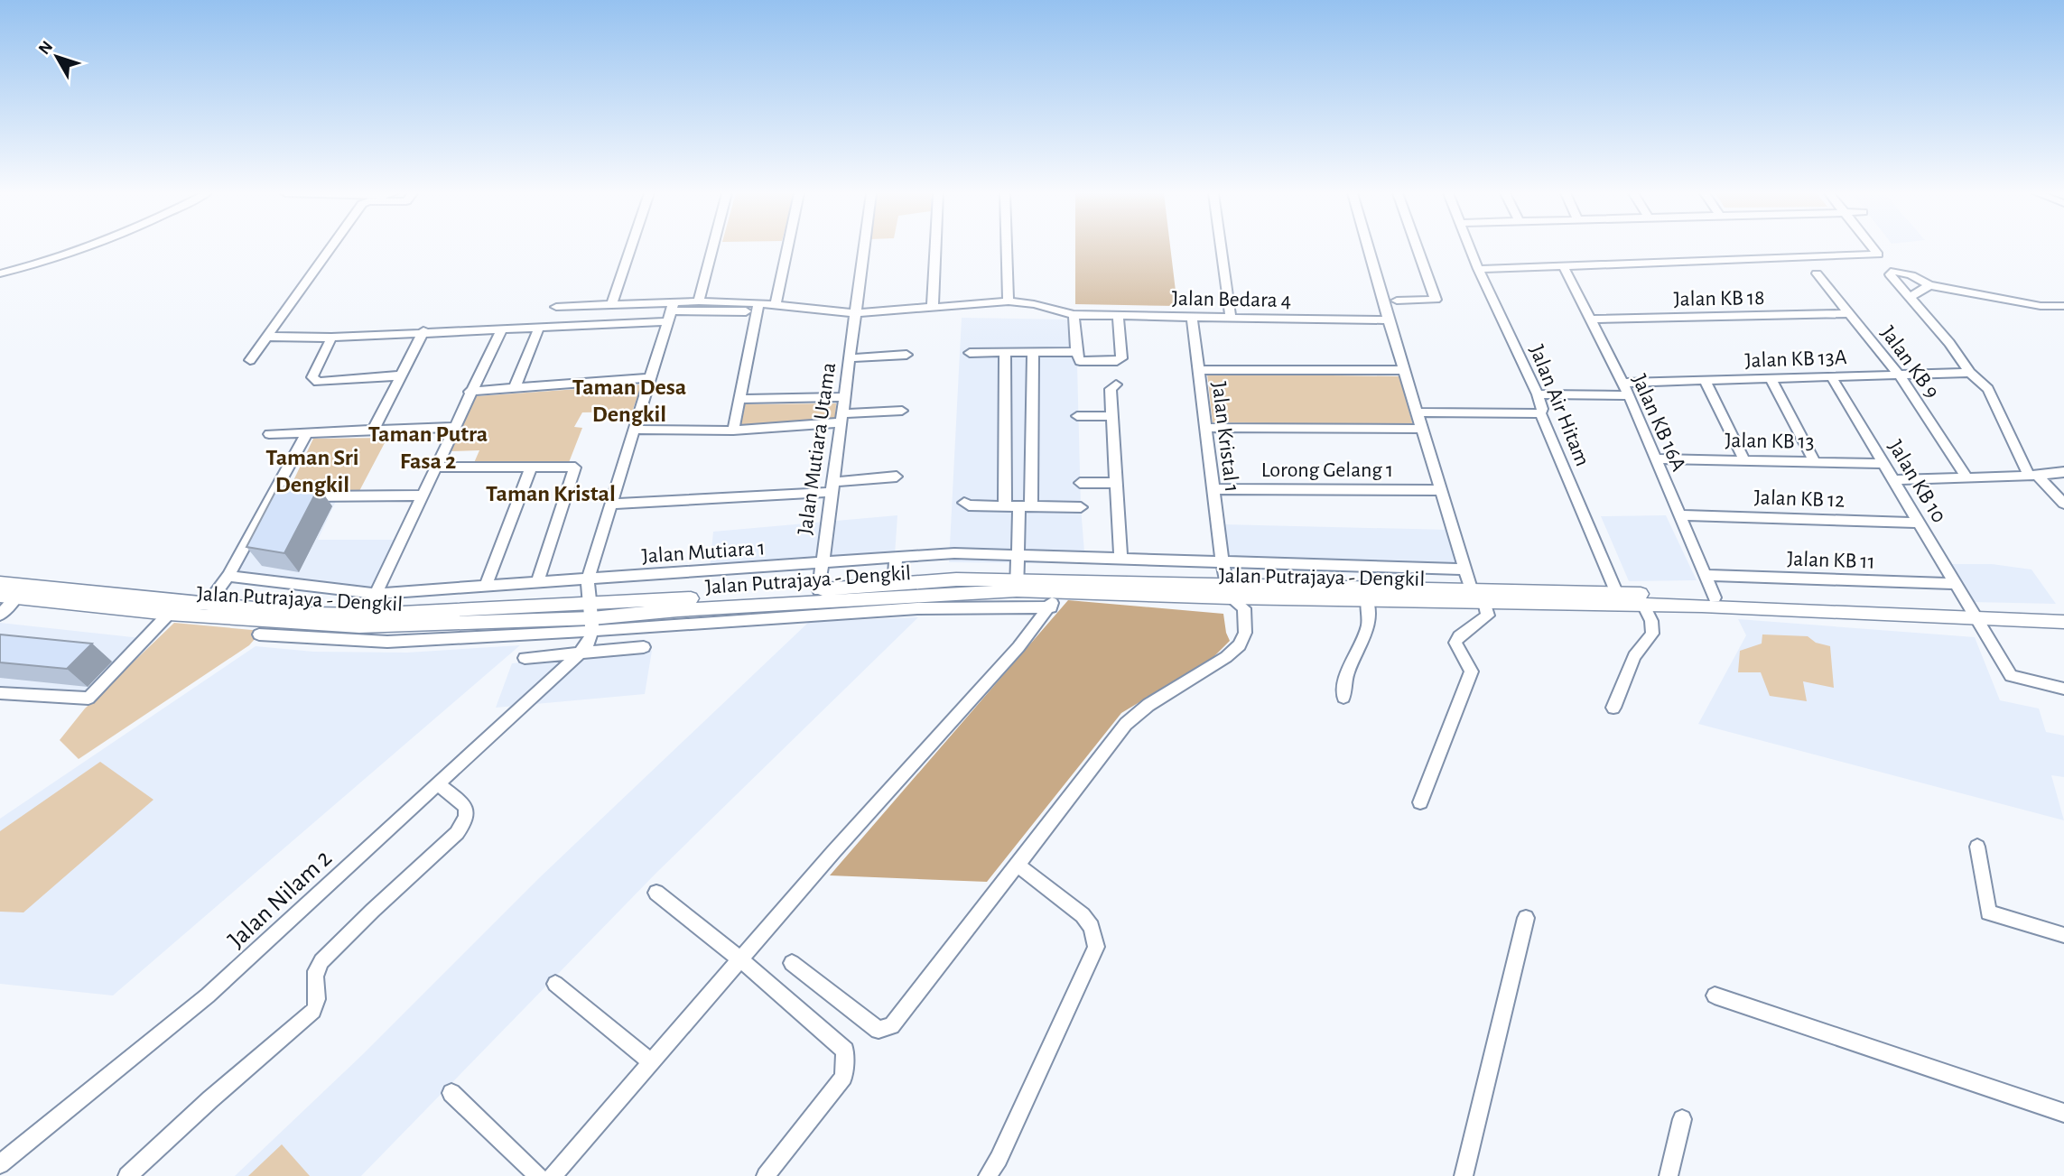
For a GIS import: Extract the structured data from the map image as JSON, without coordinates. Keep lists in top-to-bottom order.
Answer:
{
  "streets": {
    "main road": ["Jalan Putrajaya - Dengkil"],
    "street": [
      "Jalan KB 18",
      "Jalan Bedara 4",
      "Jalan KB 13A",
      "Jalan KB 9",
      "Jalan Air Hitam",
      "Jalan KB 16A",
      "Jalan Kristal 1",
      "Jalan KB 13",
      "Jalan Mutiara Utama",
      "Lorong Gelang 1",
      "Jalan KB 10",
      "Jalan KB 12",
      "Jalan Mutiara 1",
      "Jalan KB 11",
      "Jalan Nilam 2"
    ]
  },
  "crossings": [
    ["Jalan KB 18", "Jalan KB 9"],
    ["Jalan KB 18", "Jalan KB 16A"],
    ["Jalan Bedara 4", "Jalan Kristal 1"],
    ["Jalan Bedara 4", "Jalan Mutiara Utama"],
    ["Jalan KB 13A", "Jalan KB 9"],
    ["Jalan KB 13A", "Jalan KB 16A"],
    ["Jalan KB 13A", "Jalan KB 10"],
    ["Jalan Air Hitam", "Jalan Putrajaya - Dengkil"],
    ["Jalan KB 16A", "Jalan KB 13"],
    ["Jalan KB 16A", "Jalan KB 12"],
    ["Jalan KB 16A", "Jalan KB 11"],
    ["Jalan Kristal 1", "Lorong Gelang 1"],
    ["Jalan Kristal 1", "Jalan Mutiara 1"],
    ["Jalan Kristal 1", "Jalan Putrajaya - Dengkil"],
    ["Jalan KB 13", "Jalan KB 10"],
    ["Jalan Mutiara Utama", "Jalan Mutiara 1"],
    ["Jalan Mutiara Utama", "Jalan Putrajaya - Dengkil"],
    ["Jalan KB 10", "Jalan KB 12"],
    ["Jalan KB 10", "Jalan KB 11"],
    ["Jalan Putrajaya - Dengkil", "Jalan Nilam 2"]
  ],
  "districts": [
    "Taman Desa Dengkil",
    "Taman Putra Fasa 2",
    "Taman Sri Dengkil",
    "Taman Kristal"
  ],
  "north": "top left"
}
